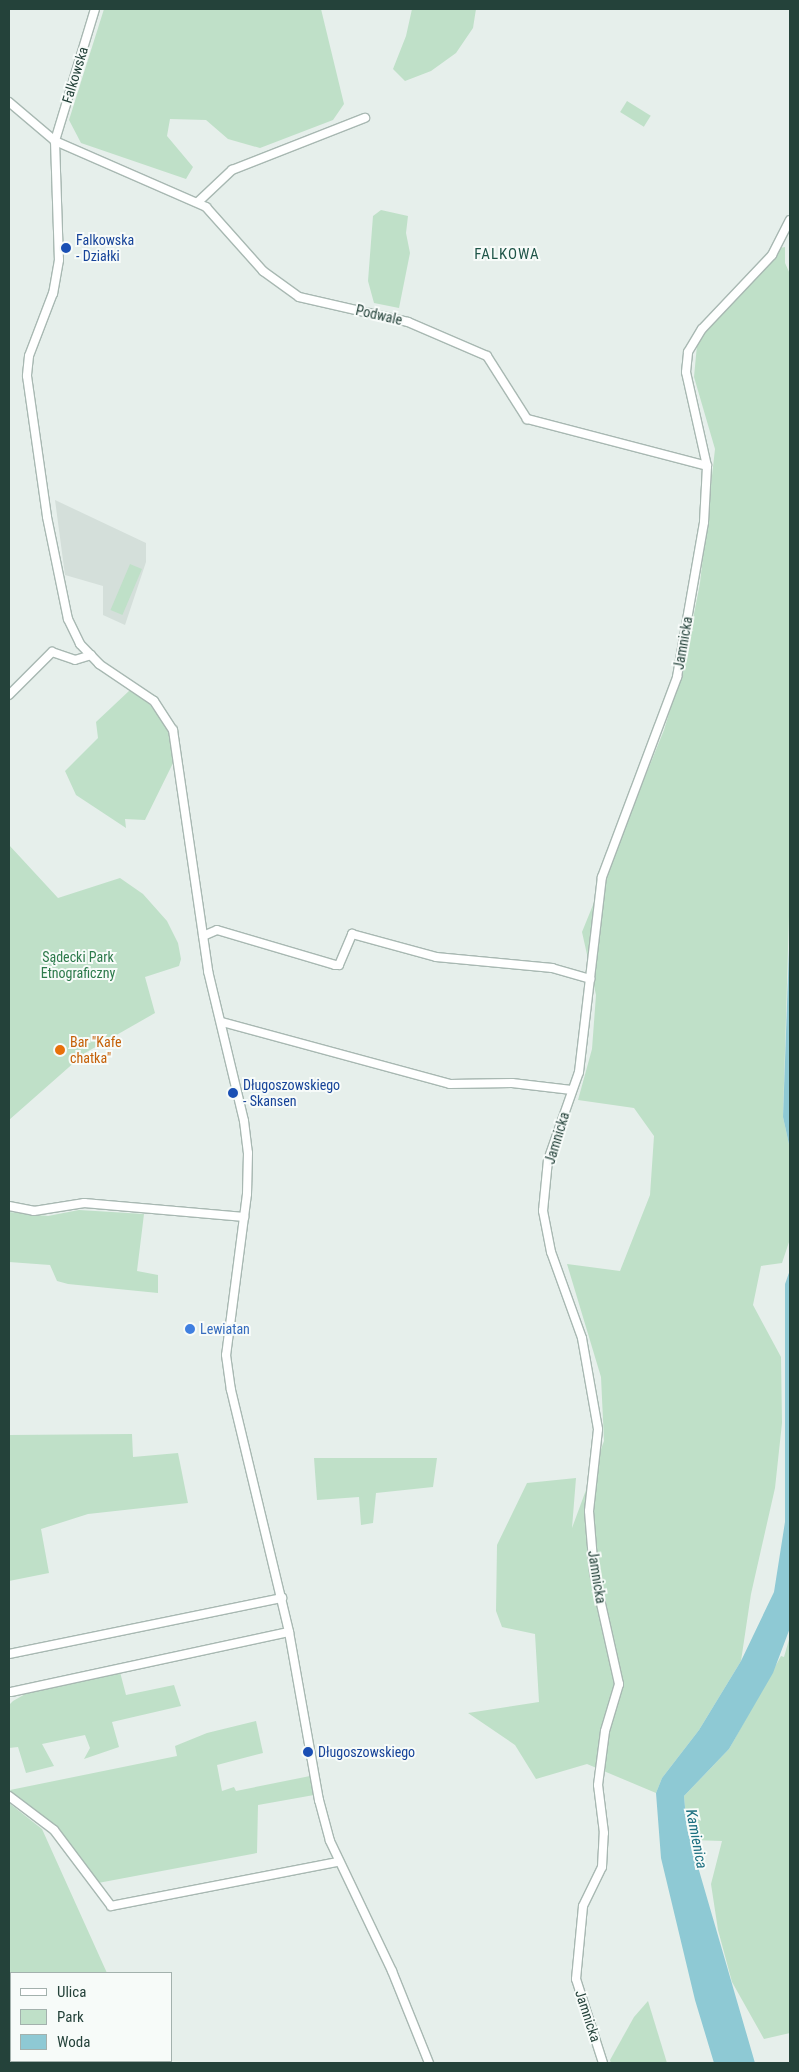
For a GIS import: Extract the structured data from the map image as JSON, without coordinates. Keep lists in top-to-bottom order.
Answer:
{
  "streets": {
    "street": ["Falkowska", "Podwale", "Jamnicka"]
  },
  "crossings": [
    ["Falkowska", "Podwale"],
    ["Podwale", "Jamnicka"]
  ],
  "districts": ["FALKOWA"],
  "water": ["Kamienica"],
  "parks": ["Sądecki Park Etnograficzny"],
  "places": [
    "Falkowska - Działki",
    "Bar \"Kafe chatka\"",
    "Długoszowskiego - Skansen",
    "Lewiatan",
    "Długoszowskiego"
  ],
  "legend": ["Ulica", "Park", "Woda"]
}
